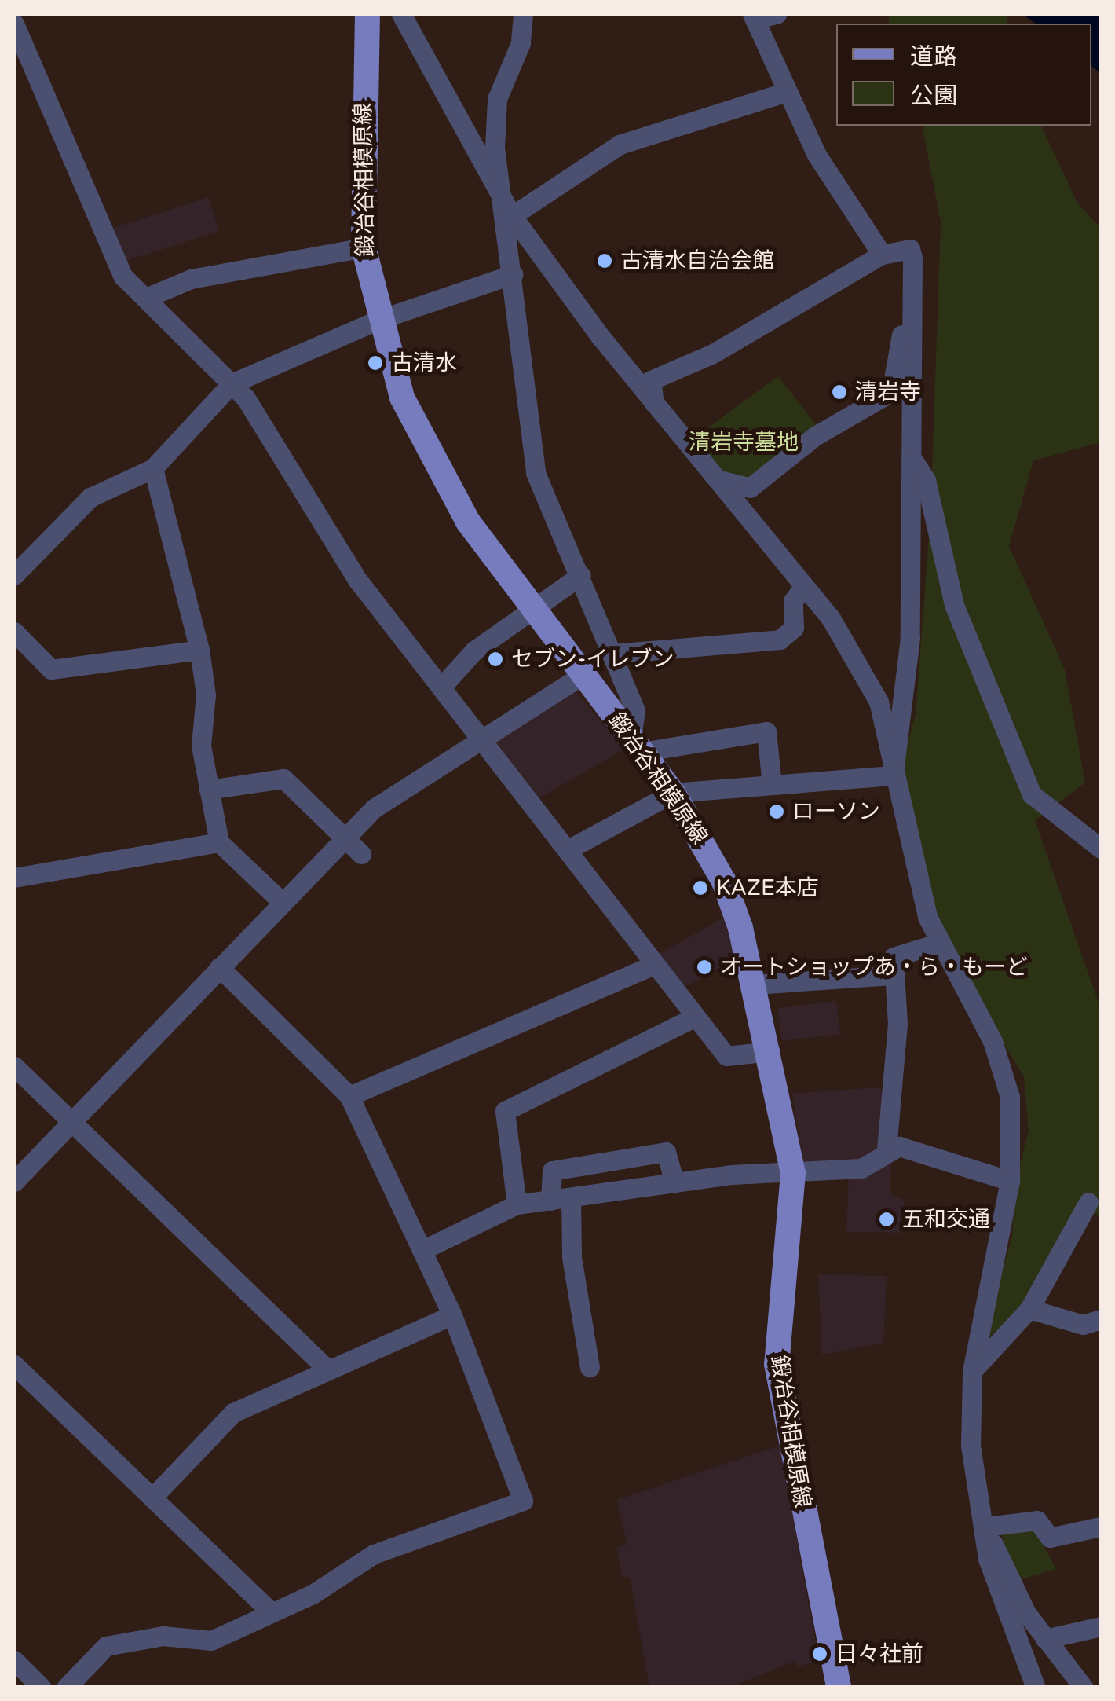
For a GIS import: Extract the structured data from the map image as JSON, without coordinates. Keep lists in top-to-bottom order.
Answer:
{
  "streets": {
    "main road": ["鍛冶谷相模原線"]
  },
  "parks": ["清岩寺墓地"],
  "places": [
    "古清水自治会館",
    "古清水",
    "清岩寺",
    "セブン-イレブン",
    "ローソン",
    "KAZE本店",
    "オートショップあ・ら・もーど",
    "五和交通",
    "日々社前"
  ],
  "legend": ["道路", "公園"]
}
